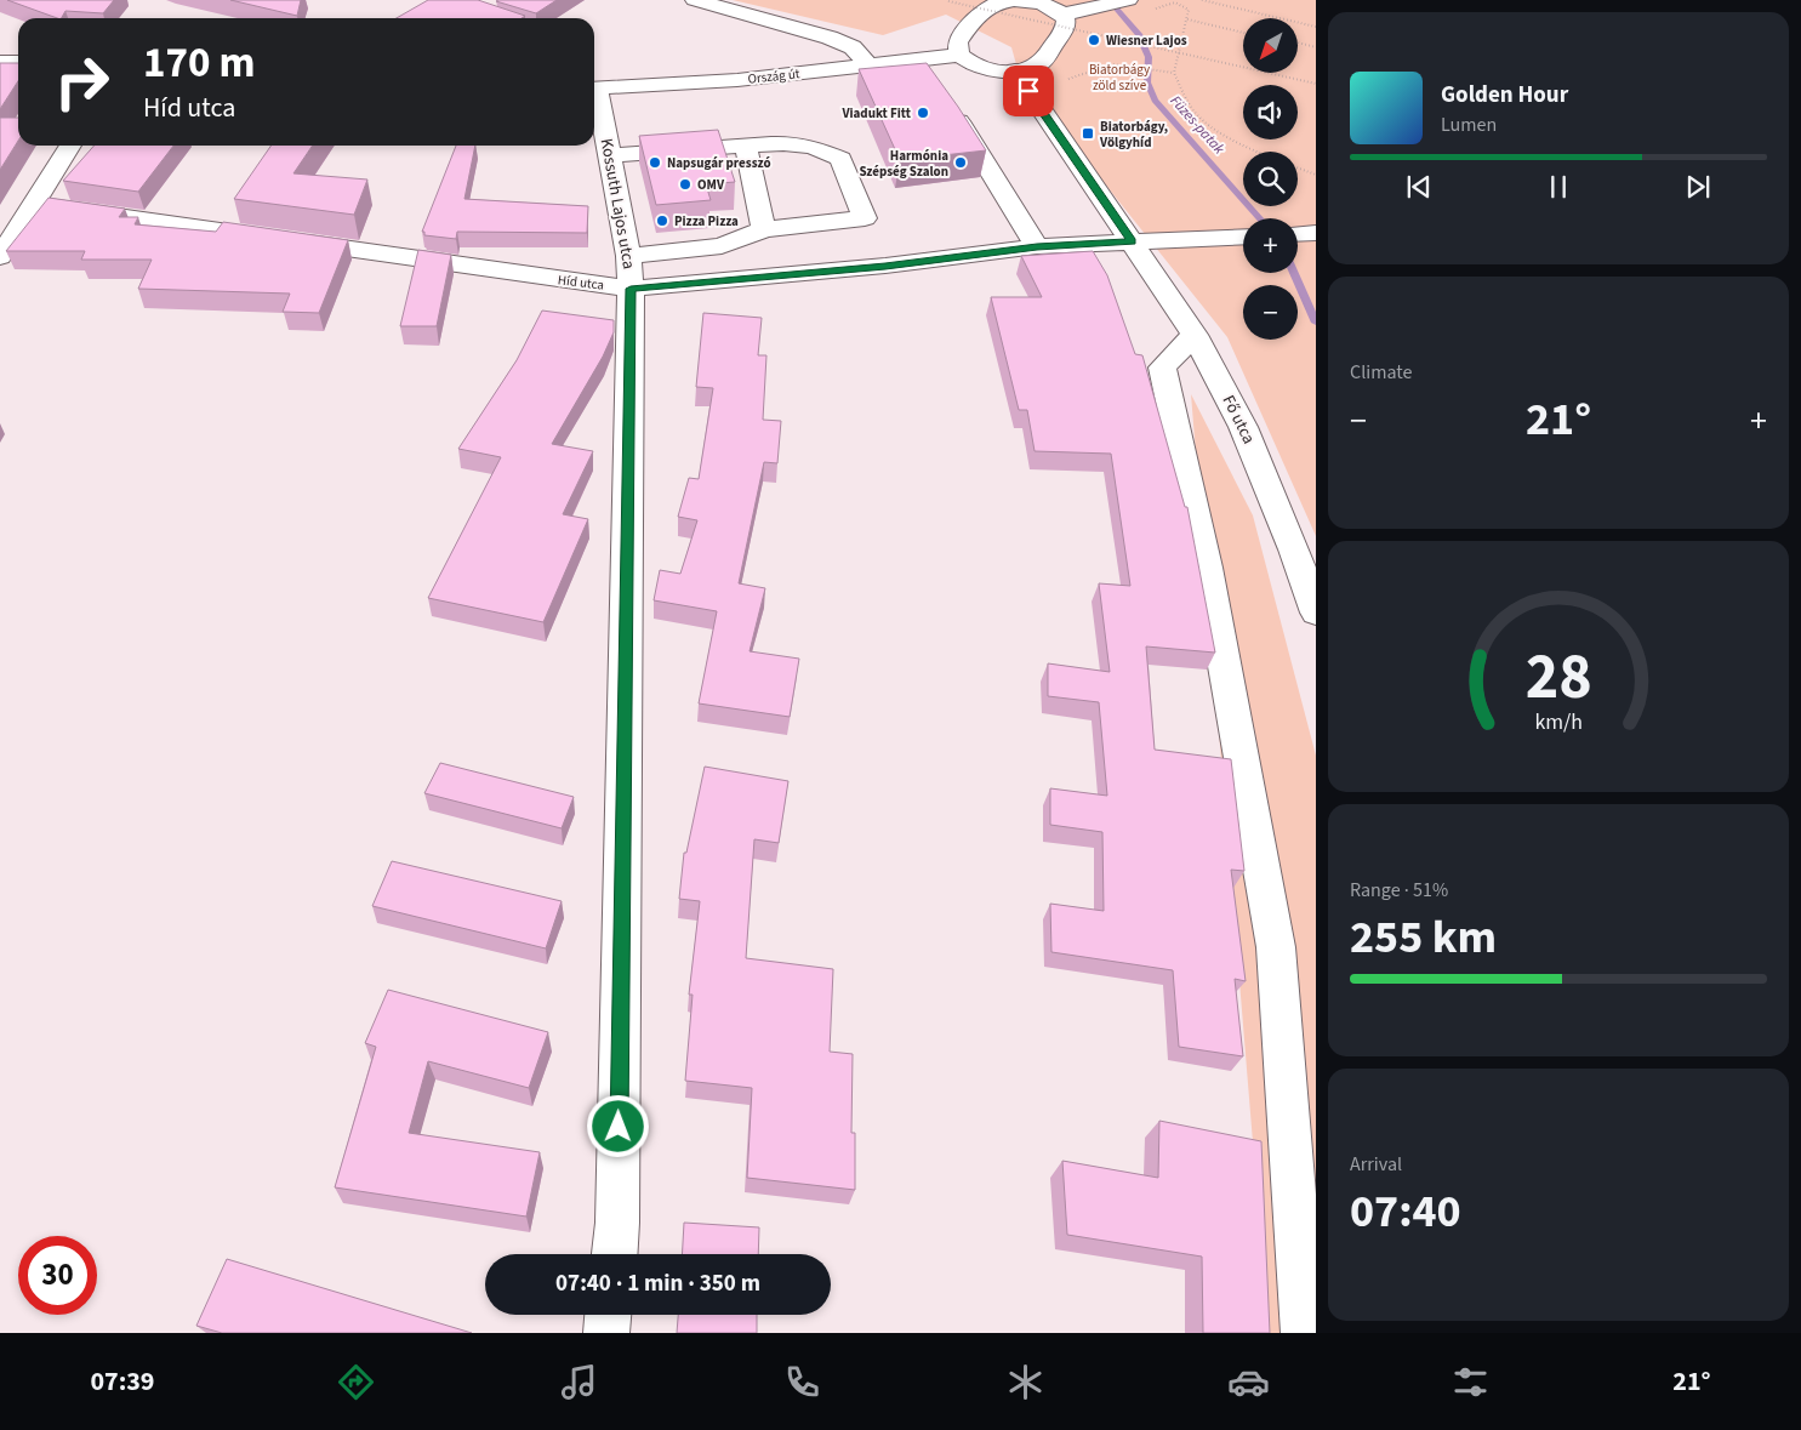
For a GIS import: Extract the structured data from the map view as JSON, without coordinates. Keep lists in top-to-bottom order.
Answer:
{
  "streets": {
    "street": [
      "Ország út",
      "Kossuth Lajos utca",
      "Híd utca",
      "Fő utca"
    ]
  },
  "crossings": [
    ["Ország út", "Fő utca"],
    ["Kossuth Lajos utca", "Híd utca"],
    ["Híd utca", "Fő utca"]
  ],
  "water": ["Füzes-patak"],
  "parks": ["Biatorbágy zöld szíve"],
  "places": {
    "other": [
      "Wiesner Lajos",
      "Viadukt Fitt",
      "Napsugár presszó",
      "Harmónia Szépség Szalon",
      "OMV",
      "Pizza Pizza"
    ],
    "transit": ["Biatorbágy, Völgyhíd"]
  },
  "north": "bottom left",
  "page": {
    "map_buttons": ["+", "−"],
    "turn": ["170 m", "Híd utca"],
    "song": ["Golden Hour", "Lumen"],
    "tile": [
      "Climate",
      ["Range · 51%", "255 km"],
      ["Arrival", "07:40"]
    ],
    "heat": ["−", "21°", "+"],
    "limit": "30",
    "trip": "07:40 · 1 min · 350 m",
    "tabs": ["07:39", "21°"],
    "gauge": ["28", "km/h"]
  }
}
